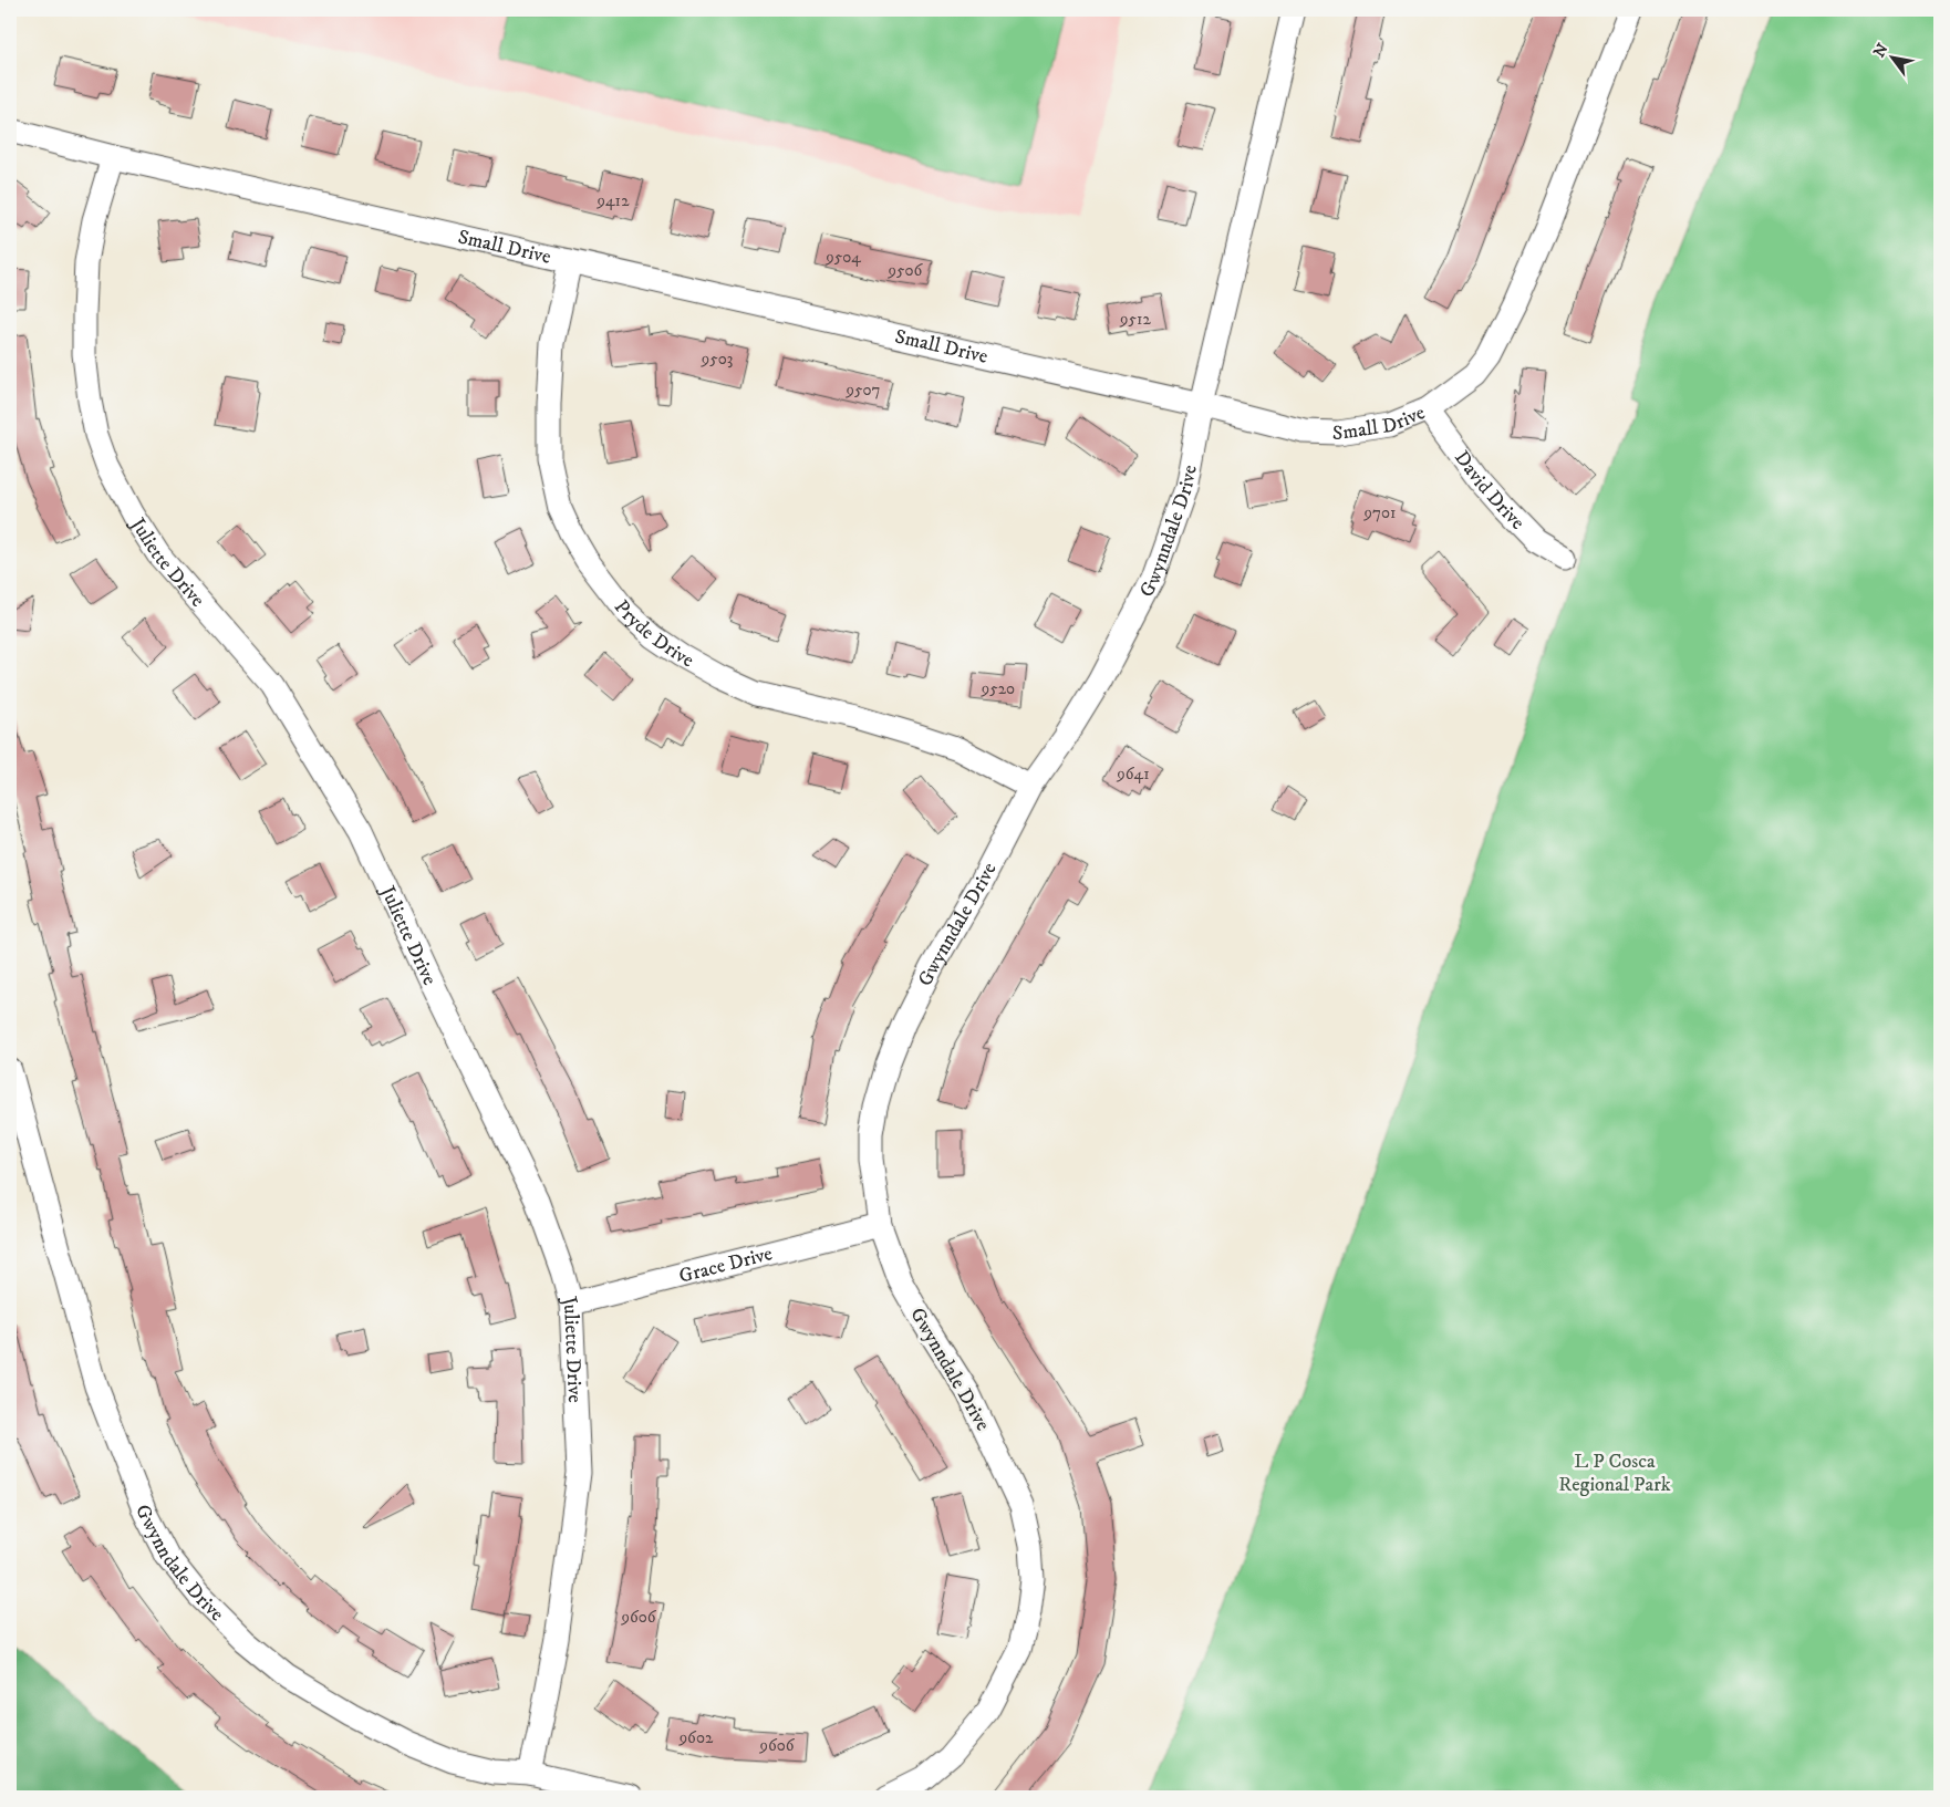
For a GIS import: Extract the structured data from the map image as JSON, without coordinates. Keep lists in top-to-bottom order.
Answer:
{
  "streets": {
    "street": [
      "Small Drive",
      "David Drive",
      "Gwynndale Drive",
      "Juliette Drive",
      "Pryde Drive",
      "Grace Drive"
    ]
  },
  "crossings": [
    ["Small Drive", "David Drive"],
    ["Small Drive", "Gwynndale Drive"],
    ["Small Drive", "Juliette Drive"],
    ["Small Drive", "Pryde Drive"],
    ["Gwynndale Drive", "Juliette Drive"],
    ["Gwynndale Drive", "Pryde Drive"],
    ["Gwynndale Drive", "Grace Drive"],
    ["Juliette Drive", "Grace Drive"]
  ],
  "parks": ["L P Cosca Regional Park"],
  "house_numbers": [
    "9412",
    "9504",
    "9506",
    "9512",
    "9503",
    "9507",
    "9701",
    "9520",
    "9641",
    "9606",
    "9602",
    "9606"
  ],
  "north": "top left"
}
